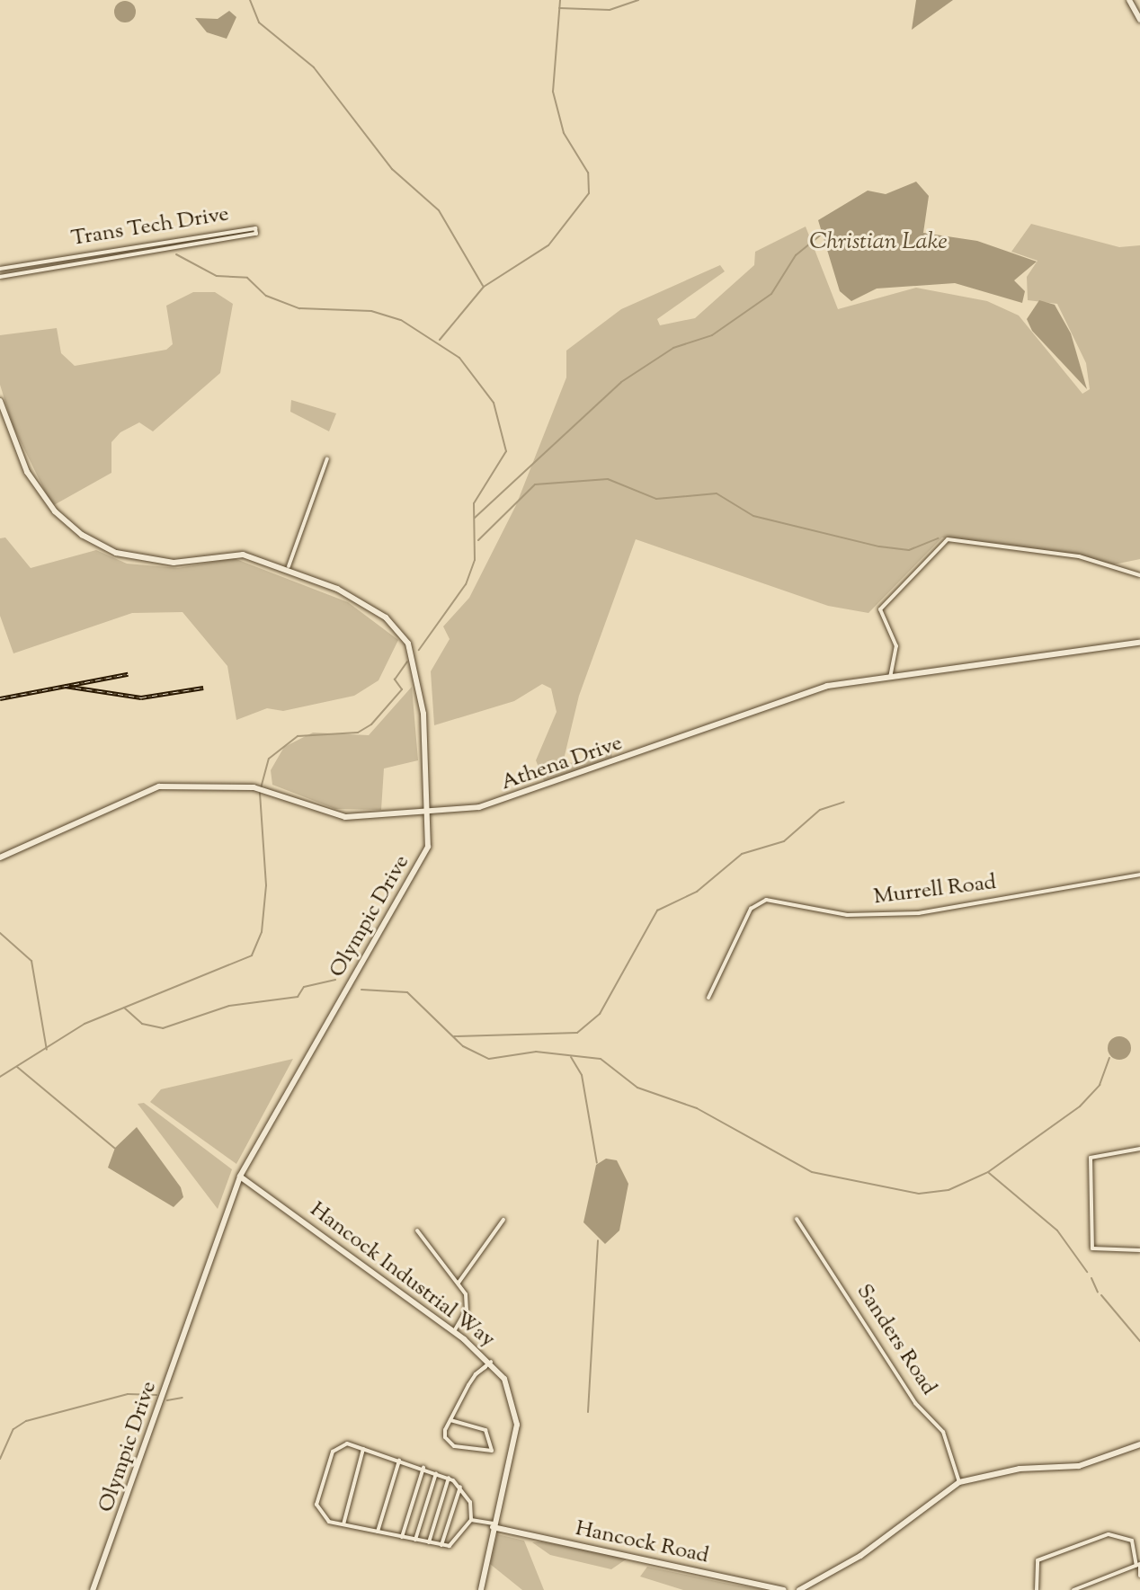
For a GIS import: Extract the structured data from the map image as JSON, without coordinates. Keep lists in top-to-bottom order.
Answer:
{
  "streets": {
    "street": [
      "Trans Tech Drive",
      "Athena Drive",
      "Murrell Road",
      "Olympic Drive",
      "Hancock Industrial Way",
      "Sanders Road",
      "Hancock Road"
    ]
  },
  "crossings": [
    ["Athena Drive", "Olympic Drive"],
    ["Olympic Drive", "Hancock Industrial Way"],
    ["Hancock Industrial Way", "Hancock Road"]
  ],
  "water": ["Christian Lake"]
}
